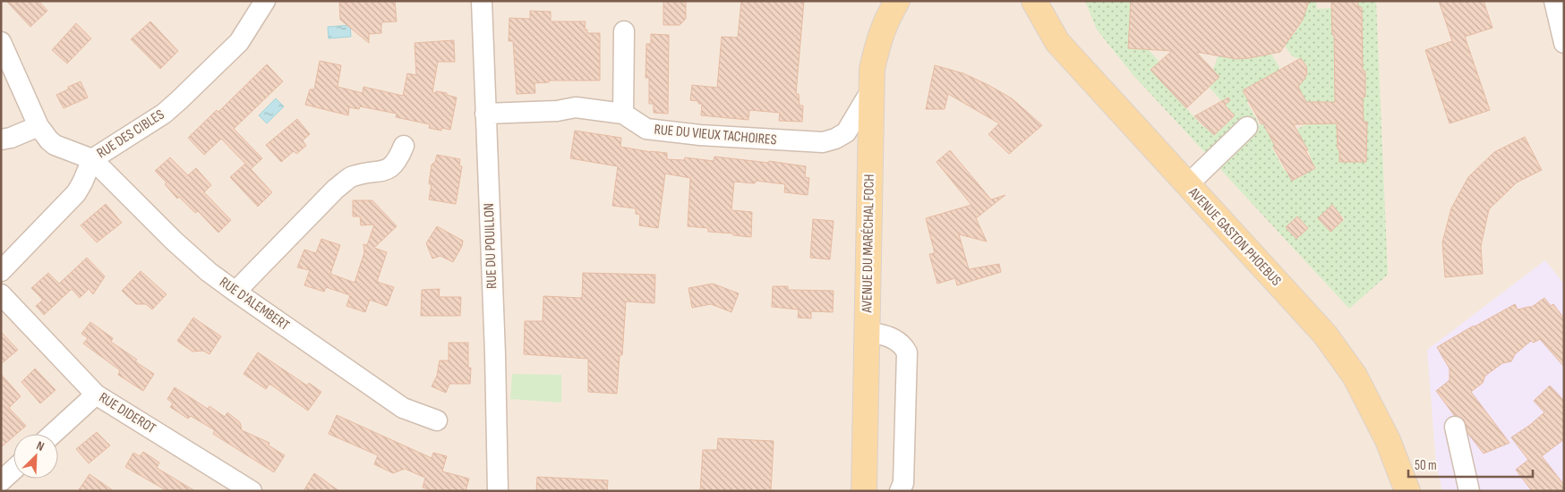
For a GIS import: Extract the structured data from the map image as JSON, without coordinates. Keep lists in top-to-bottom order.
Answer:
{
  "streets": {
    "main road": ["AVENUE GASTON PHOEBUS", "AVENUE DU MARÉCHAL FOCH"],
    "street": [
      "RUE DES CIBLES",
      "RUE DU VIEUX TACHOIRES",
      "RUE DU POUILLON",
      "RUE D'ALEMBERT",
      "RUE DIDEROT"
    ]
  },
  "crossings": [
    ["RUE DES CIBLES", "RUE D'ALEMBERT"],
    ["RUE DU VIEUX TACHOIRES", "AVENUE DU MARÉCHAL FOCH"],
    ["RUE DU VIEUX TACHOIRES", "RUE DU POUILLON"]
  ],
  "scale_bar": "50 m",
  "north": "top right"
}
